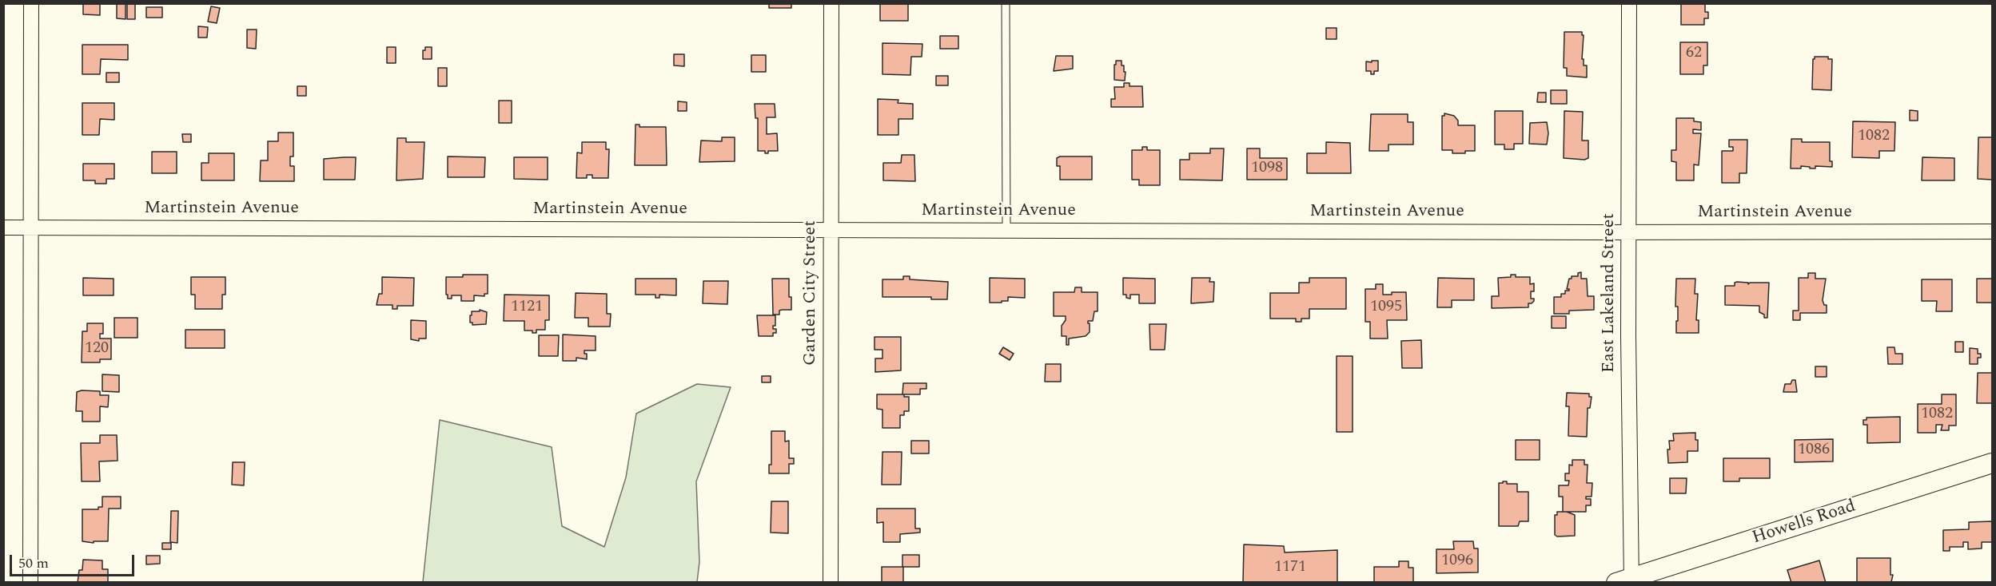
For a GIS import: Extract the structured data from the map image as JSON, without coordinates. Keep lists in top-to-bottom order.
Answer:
{
  "streets": {
    "street": [
      "Martinstein Avenue",
      "Garden City Street",
      "East Lakeland Street",
      "Howells Road"
    ]
  },
  "crossings": [
    ["Martinstein Avenue", "Garden City Street"],
    ["Martinstein Avenue", "East Lakeland Street"],
    ["East Lakeland Street", "Howells Road"]
  ],
  "house_numbers": [
    "62",
    "1082",
    "1098",
    "1121",
    "1095",
    "120",
    "1082",
    "1086",
    "1096",
    "1171"
  ],
  "scale_bar": "50 m"
}
